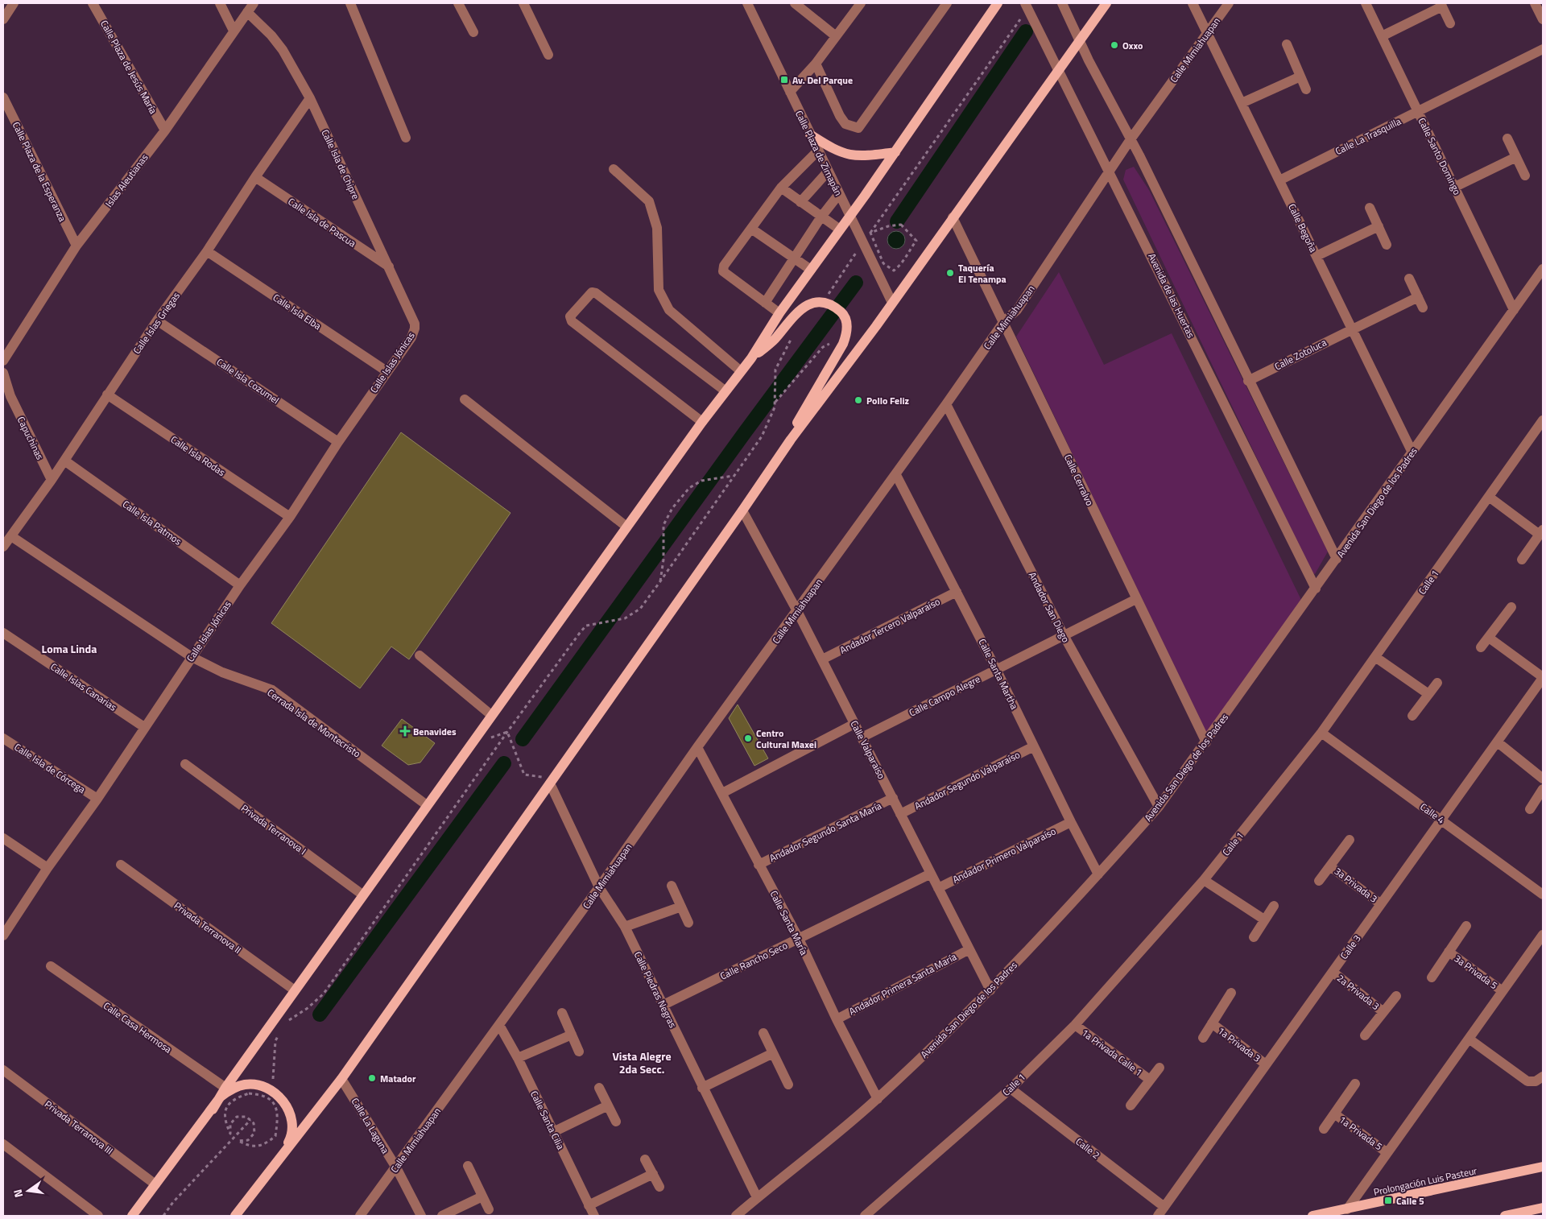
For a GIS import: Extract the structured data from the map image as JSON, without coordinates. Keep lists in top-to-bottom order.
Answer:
{
  "streets": {
    "main road": ["Prolongación Luis Pasteur"],
    "street": [
      "Calle Mimiahuapan",
      "Calle Plaza de Jesús María",
      "Calle La Trasquilla",
      "Calle Plaza de Zimapán",
      "Calle Santo Domingo",
      "Calle Isla de Chipre",
      "Calle Plaza de la Esperanza",
      "Islas Aleutianas",
      "Calle Isla de Pascua",
      "Calle Begoña",
      "Avenida de las Huertas",
      "Calle Isla Elba",
      "Calle Islas Griegas",
      "Calle Zotoluca",
      "Calle Islas Jónicas",
      "Calle Isla Cozumel",
      "Capuchinas",
      "Calle Isla Rodas",
      "Calle Cerralvo",
      "Avenida San Diego de los Padres",
      "Calle Isla Patmos",
      "Calle 1",
      "Andador San Diego",
      "Andador Tercero Valparaíso",
      "Calle Santa Martha",
      "Calle Islas Canarias",
      "Calle Campo Alegre",
      "Cerrada Isla de Montecristo",
      "Calle Valparaíso",
      "Calle Isla de Córcega",
      "Andador Segundo Valparaíso",
      "Calle 4",
      "Privada Terranova I",
      "Andador Segundo Santa María",
      "Andador Primero Valparaíso",
      "3a Privada 3",
      "Calle Santa María",
      "Privada Terranova II",
      "Calle 3",
      "Calle Rancho Seco",
      "3a Privada 5",
      "Andador Primera Santa María",
      "Calle Piedras Negras",
      "2a Privada 3",
      "Calle Casa Hermosa",
      "1a Privada 3",
      "1a Privada Calle 1",
      "Calle Santa Cilia",
      "Calle La Laguna",
      "Privada Terranova III",
      "1a Privada 5",
      "Calle 2"
    ]
  },
  "crossings": [
    ["Calle Mimiahuapan", "Calle Begoña"],
    ["Calle Mimiahuapan", "Avenida de las Huertas"],
    ["Calle Mimiahuapan", "Calle Cerralvo"],
    ["Calle Mimiahuapan", "Andador San Diego"],
    ["Calle Mimiahuapan", "Calle Santa Martha"],
    ["Calle Mimiahuapan", "Calle Valparaíso"],
    ["Calle Mimiahuapan", "Calle Santa María"],
    ["Calle Mimiahuapan", "Calle Piedras Negras"],
    ["Calle Mimiahuapan", "Calle Santa Cilia"],
    ["Calle Mimiahuapan", "Calle La Laguna"],
    ["Calle Plaza de Jesús María", "Islas Aleutianas"],
    ["Calle La Trasquilla", "Calle Santo Domingo"],
    ["Calle La Trasquilla", "Calle Begoña"],
    ["Calle Santo Domingo", "Avenida San Diego de los Padres"],
    ["Calle Isla de Chipre", "Islas Aleutianas"],
    ["Calle Isla de Chipre", "Calle Isla de Pascua"],
    ["Calle Isla de Chipre", "Calle Islas Griegas"],
    ["Calle Isla de Chipre", "Calle Islas Jónicas"],
    ["Calle Plaza de la Esperanza", "Islas Aleutianas"],
    ["Calle Isla de Pascua", "Calle Islas Griegas"],
    ["Calle Begoña", "Calle Zotoluca"],
    ["Calle Begoña", "Avenida San Diego de los Padres"],
    ["Avenida de las Huertas", "Avenida San Diego de los Padres"],
    ["Calle Isla Elba", "Calle Islas Griegas"],
    ["Calle Isla Elba", "Calle Islas Jónicas"],
    ["Calle Islas Griegas", "Calle Isla Cozumel"],
    ["Calle Islas Griegas", "Capuchinas"],
    ["Calle Islas Griegas", "Calle Isla Rodas"],
    ["Calle Islas Griegas", "Calle Isla Patmos"],
    ["Calle Islas Griegas", "Cerrada Isla de Montecristo"],
    ["Calle Islas Jónicas", "Calle Isla Cozumel"],
    ["Calle Islas Jónicas", "Calle Isla Rodas"],
    ["Calle Islas Jónicas", "Calle Isla Patmos"],
    ["Calle Islas Jónicas", "Calle Islas Canarias"],
    ["Calle Islas Jónicas", "Cerrada Isla de Montecristo"],
    ["Calle Islas Jónicas", "Calle Isla de Córcega"],
    ["Calle Cerralvo", "Avenida San Diego de los Padres"],
    ["Calle Cerralvo", "Calle Campo Alegre"],
    ["Avenida San Diego de los Padres", "Andador San Diego"],
    ["Avenida San Diego de los Padres", "Calle Santa Martha"],
    ["Avenida San Diego de los Padres", "Calle Valparaíso"],
    ["Avenida San Diego de los Padres", "Calle Santa María"],
    ["Avenida San Diego de los Padres", "Calle Piedras Negras"],
    ["Calle 1", "Calle 4"],
    ["Calle 1", "1a Privada Calle 1"],
    ["Calle 1", "Calle 2"],
    ["Andador San Diego", "Calle Campo Alegre"],
    ["Andador Tercero Valparaíso", "Calle Santa Martha"],
    ["Andador Tercero Valparaíso", "Calle Valparaíso"],
    ["Calle Santa Martha", "Calle Campo Alegre"],
    ["Calle Santa Martha", "Andador Segundo Valparaíso"],
    ["Calle Santa Martha", "Andador Primero Valparaíso"],
    ["Calle Campo Alegre", "Calle Valparaíso"],
    ["Calle Valparaíso", "Andador Segundo Valparaíso"],
    ["Calle Valparaíso", "Andador Segundo Santa María"],
    ["Calle Valparaíso", "Andador Primero Valparaíso"],
    ["Calle Valparaíso", "Calle Rancho Seco"],
    ["Calle Valparaíso", "Andador Primera Santa María"],
    ["Calle 4", "Calle 3"],
    ["Andador Segundo Santa María", "Calle Santa María"],
    ["3a Privada 3", "Calle 3"],
    ["Calle Santa María", "Calle Rancho Seco"],
    ["Calle Santa María", "Andador Primera Santa María"],
    ["Calle 3", "2a Privada 3"],
    ["Calle 3", "1a Privada 3"],
    ["Calle 3", "Calle 2"],
    ["Calle Rancho Seco", "Calle Piedras Negras"]
  ],
  "districts": ["Loma Linda", "Vista Alegre 2da Secc."],
  "places": {
    "other": [
      "Oxxo",
      "Taquería El Tenampa",
      "Pollo Feliz",
      "Centro Cultural Maxei",
      "Matador"
    ],
    "transit": ["Av. Del Parque", "Calle 5"],
    "health": ["Benavides"]
  },
  "north": "left"
}
